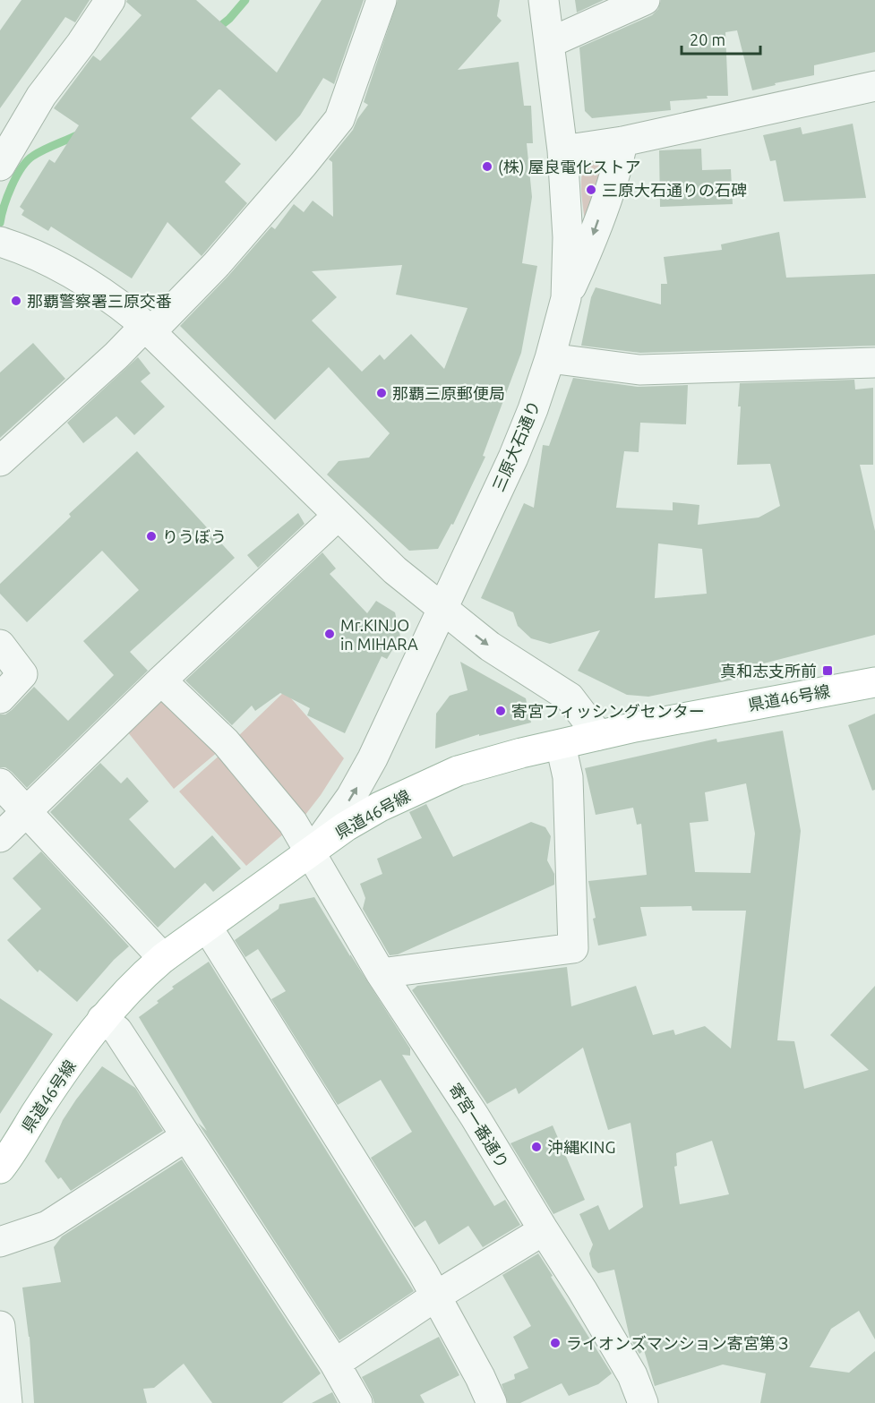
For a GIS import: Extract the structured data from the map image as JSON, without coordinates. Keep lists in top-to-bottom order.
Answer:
{
  "streets": {
    "main road": ["県道46号線"],
    "street": ["三原大石通り", "寄宮一番通り"]
  },
  "crossings": [
    ["三原大石通り", "県道46号線"],
    ["三原大石通り", "寄宮一番通り"],
    ["県道46号線", "寄宮一番通り"]
  ],
  "places": {
    "other": [
      "(株) 屋良電化ストア",
      "三原大石通りの石碑",
      "那覇警察署三原交番",
      "那覇三原郵便局",
      "りうぼう",
      "Mr.KINJO in MIHARA",
      "寄宮フィッシングセンター",
      "沖縄KING",
      "ライオンズマンション寄宮第３"
    ],
    "transit": ["真和志支所前"]
  },
  "scale_bar": "20 m"
}
